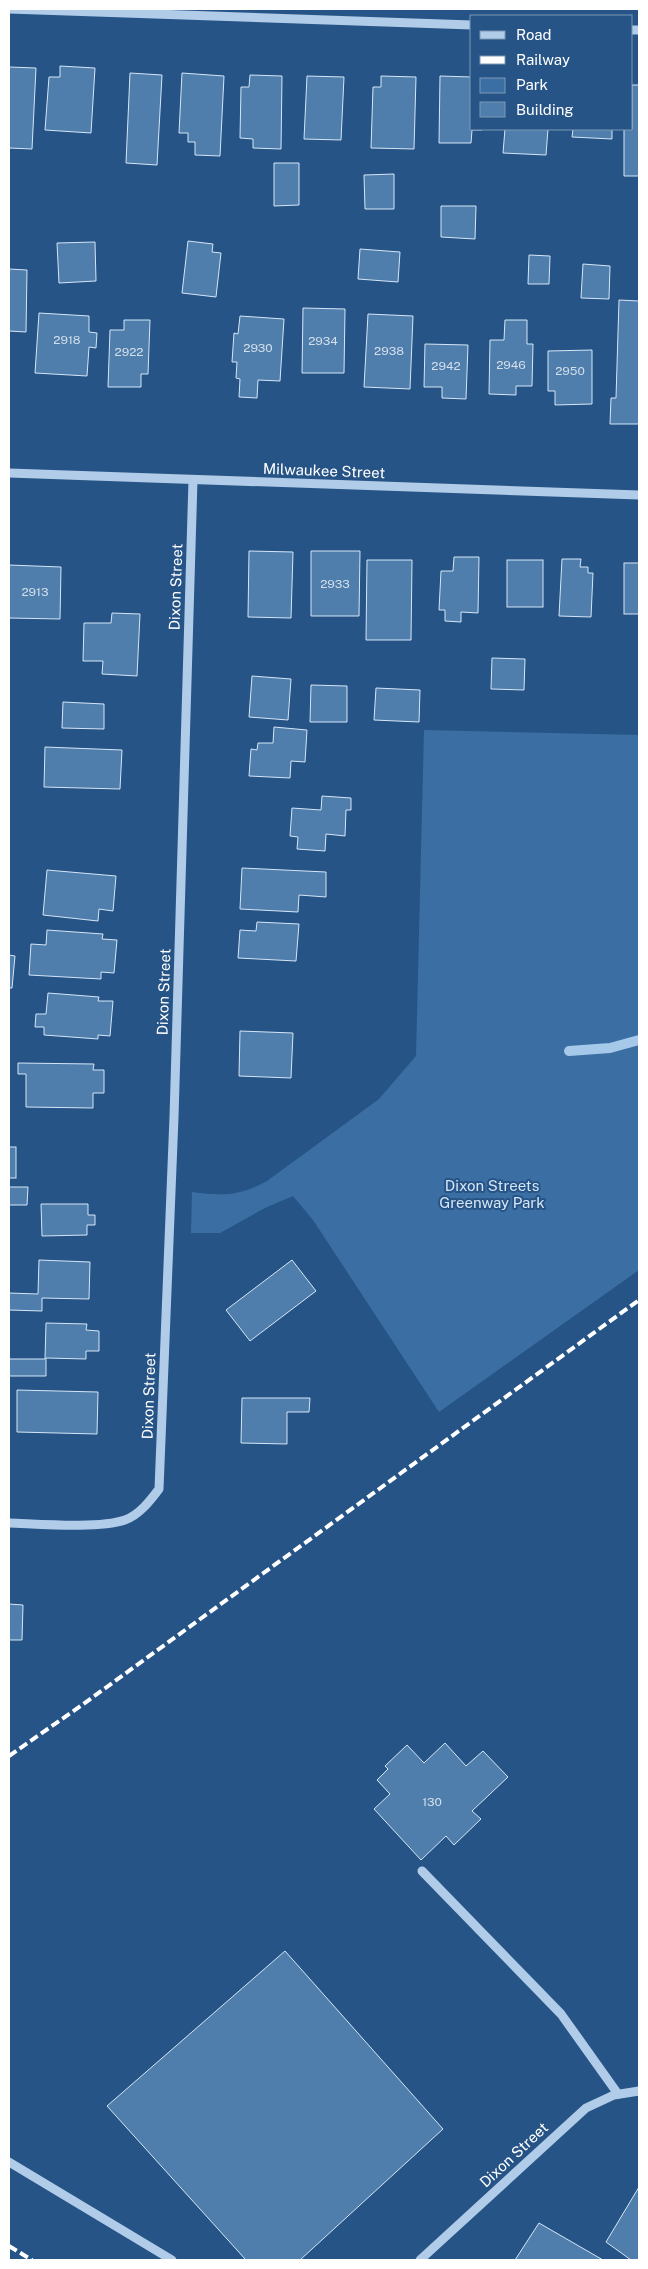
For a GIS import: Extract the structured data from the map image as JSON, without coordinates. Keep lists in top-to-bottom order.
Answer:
{
  "streets": {
    "street": ["Milwaukee Street", "Dixon Street"]
  },
  "crossings": [
    ["Milwaukee Street", "Dixon Street"]
  ],
  "parks": ["Dixon Streets Greenway Park"],
  "house_numbers": [
    "2918",
    "2934",
    "2930",
    "2938",
    "2922",
    "2946",
    "2942",
    "2950",
    "2933",
    "2913",
    "130"
  ],
  "legend": [
    "Road",
    "Railway",
    "Park",
    "Building"
  ]
}
